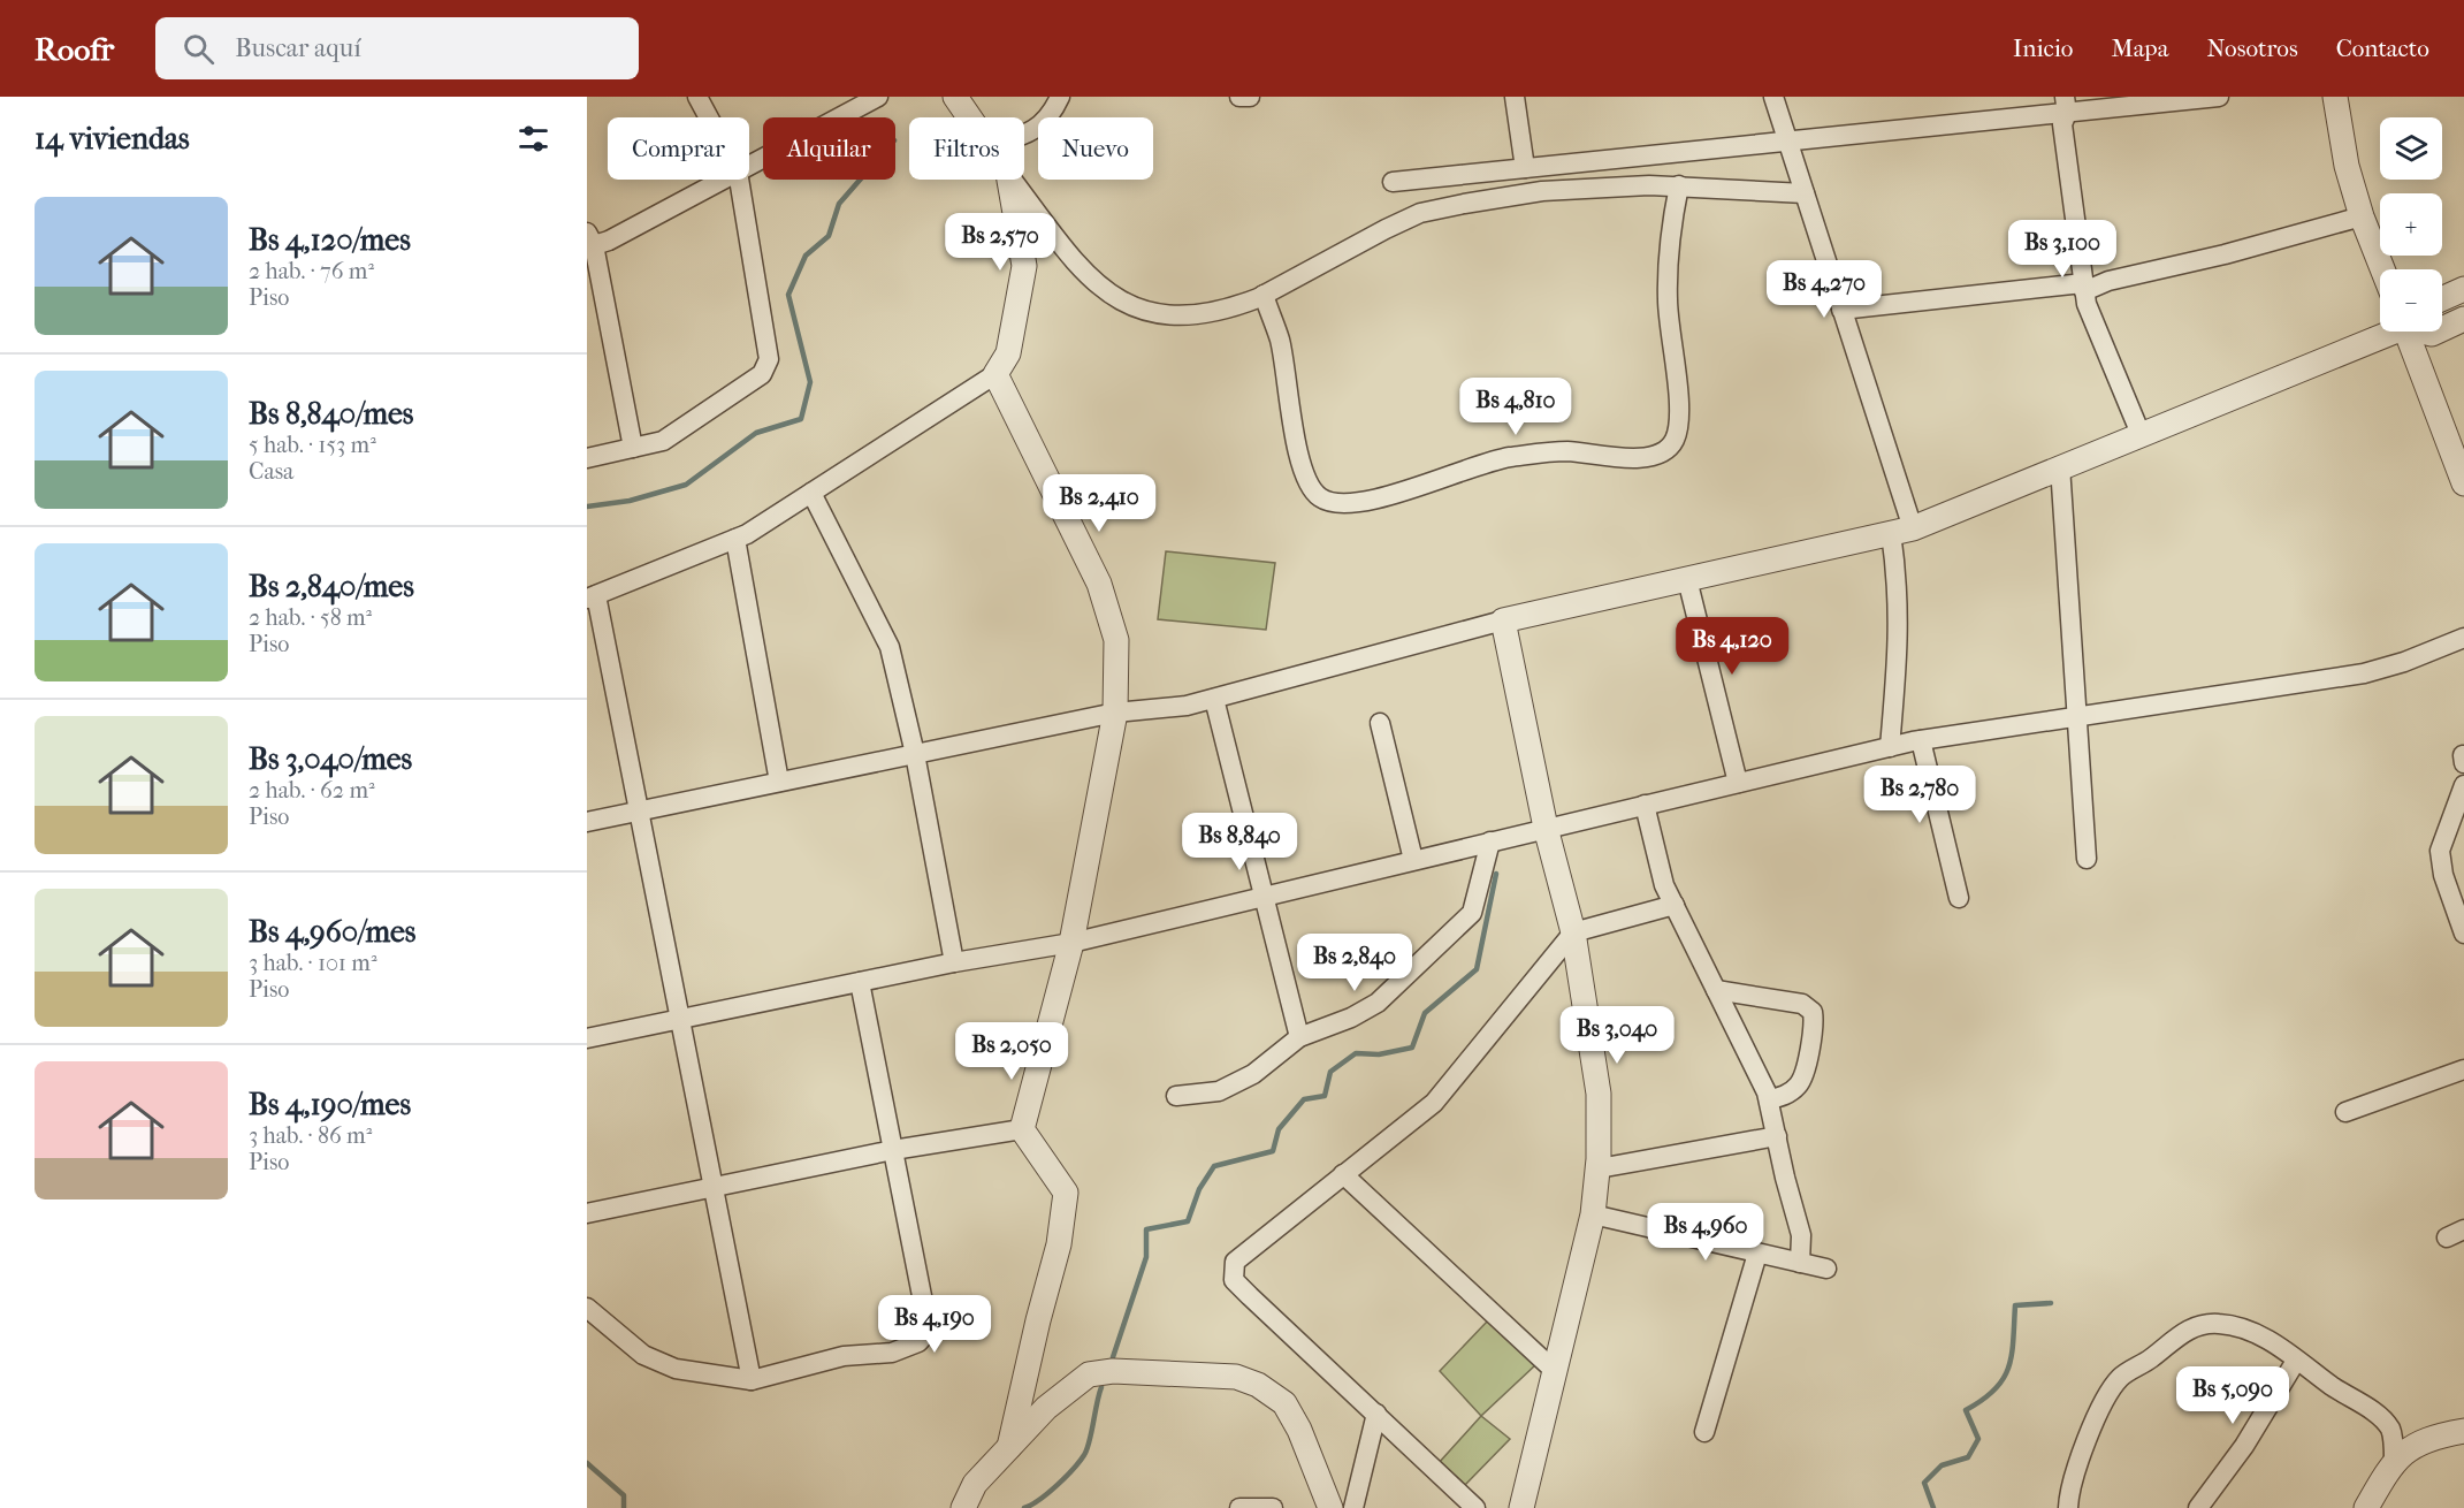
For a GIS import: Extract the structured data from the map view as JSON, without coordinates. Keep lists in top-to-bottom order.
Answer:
{
  "page": {
    "header": "Roofr",
    "search": "Buscar aquí",
    "nav": [
      "Inicio",
      "Mapa",
      "Nosotros",
      "Contacto"
    ],
    "heading": "14 viviendas",
    "map_buttons": ["+", "−"],
    "chip": [
      "Comprar",
      "Alquilar",
      "Filtros",
      "Nuevo"
    ],
    "list": [
      {
        "name": "Bs 4,120/mes",
        "note": "2 hab. · 76 m² · Piso"
      },
      {
        "name": "Bs 8,840/mes",
        "note": "5 hab. · 153 m² · Casa"
      },
      {
        "name": "Bs 2,840/mes",
        "note": "2 hab. · 58 m² · Piso"
      },
      {
        "name": "Bs 3,040/mes",
        "note": "2 hab. · 62 m² · Piso"
      },
      {
        "name": "Bs 4,960/mes",
        "note": "3 hab. · 101 m² · Piso"
      },
      {
        "name": "Bs 4,190/mes",
        "note": "3 hab. · 86 m² · Piso"
      }
    ],
    "price": [
      "Bs 2,570",
      "Bs 3,100",
      "Bs 4,270",
      "Bs 4,810",
      "Bs 2,410",
      "Bs 4,120",
      "Bs 2,780",
      "Bs 8,840",
      "Bs 2,840",
      "Bs 3,040",
      "Bs 2,050",
      "Bs 4,960",
      "Bs 4,190",
      "Bs 5,090"
    ]
  }
}
